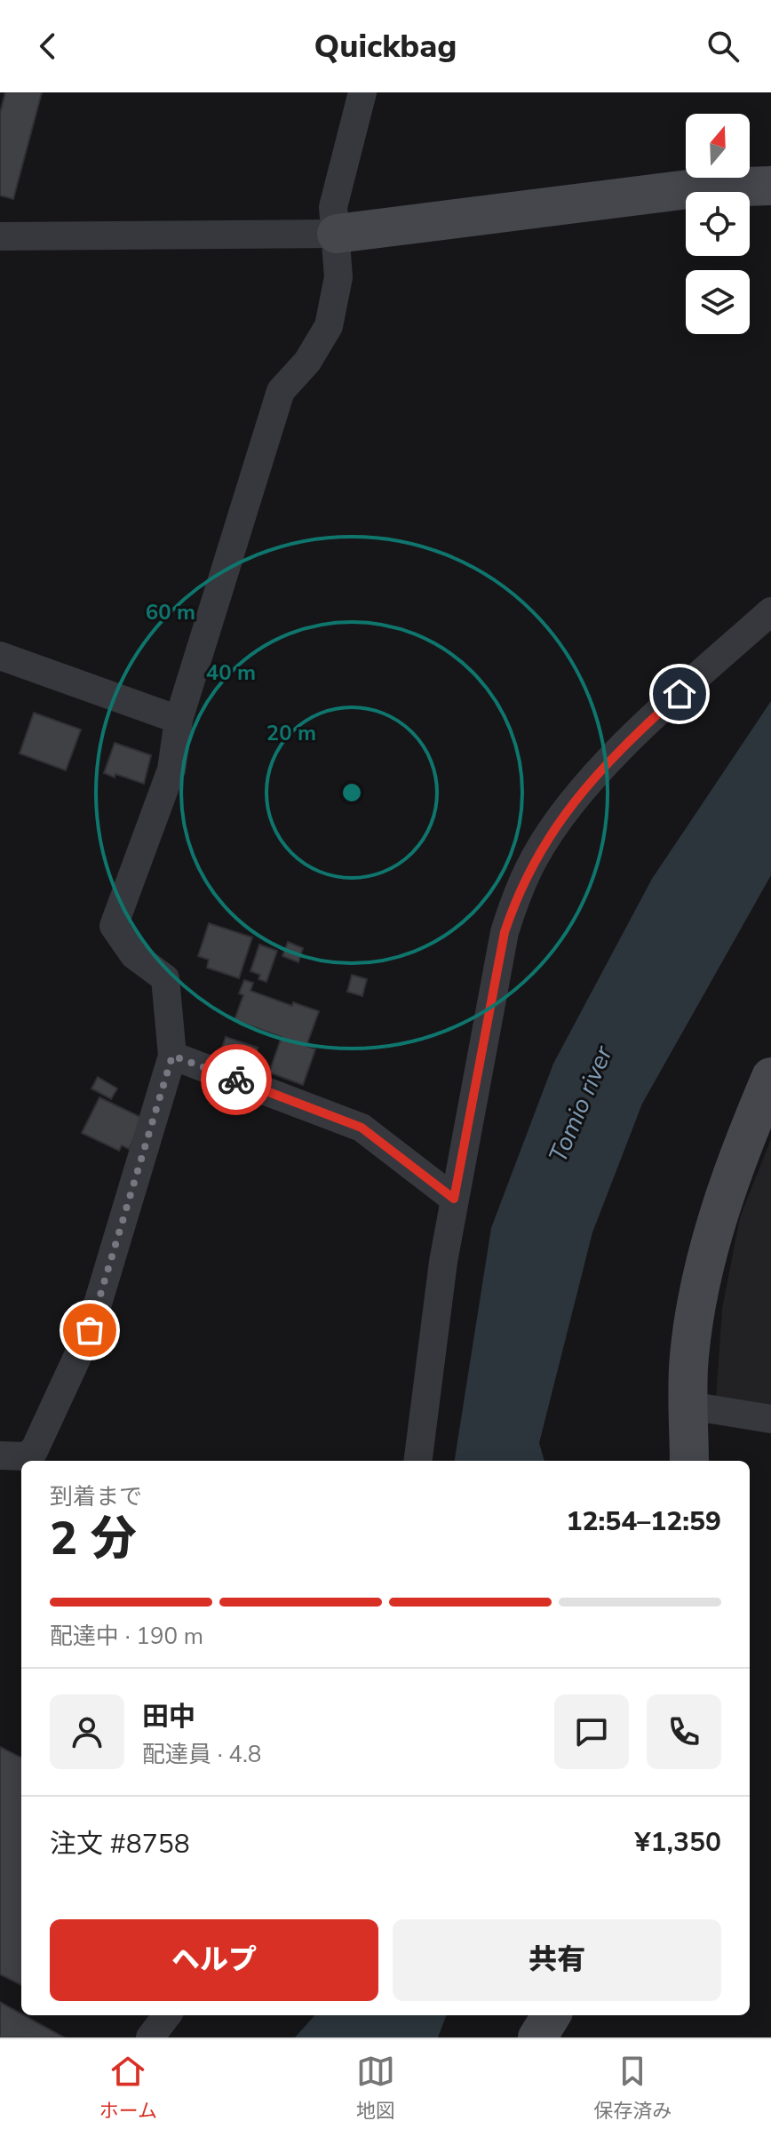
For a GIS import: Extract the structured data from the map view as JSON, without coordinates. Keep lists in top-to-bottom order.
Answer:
{
  "water": ["Tomio river"],
  "north": "top",
  "page": {
    "header": "Quickbag",
    "heading": ["2 分", "到着まで", "12:54–12:59"],
    "panel": [
      "田中",
      "配達員 · 4.8",
      "注文 #8758",
      "¥1,350"
    ],
    "bar": "配達中 · 190 m",
    "buttons": ["ヘルプ", "共有"],
    "tabs": ["ホーム", "地図", "保存済み"]
  },
  "rings": ["60 m", "40 m", "20 m"]
}
